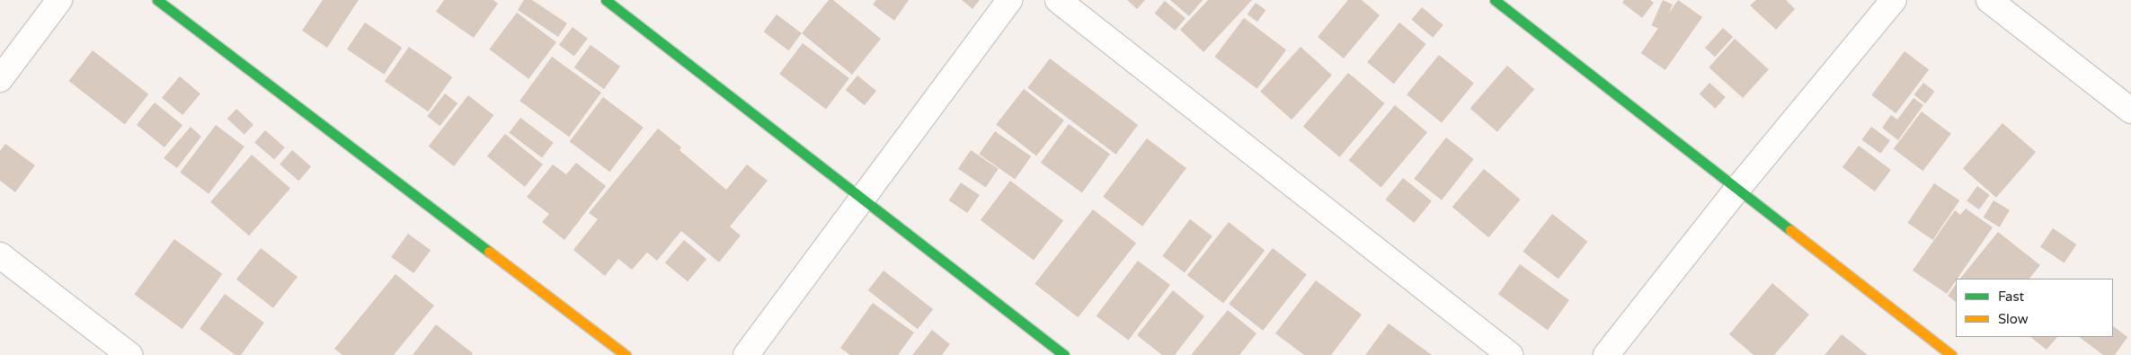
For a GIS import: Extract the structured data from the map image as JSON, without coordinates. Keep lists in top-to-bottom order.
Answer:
{
  "legend": ["Fast", "Slow"]
}
